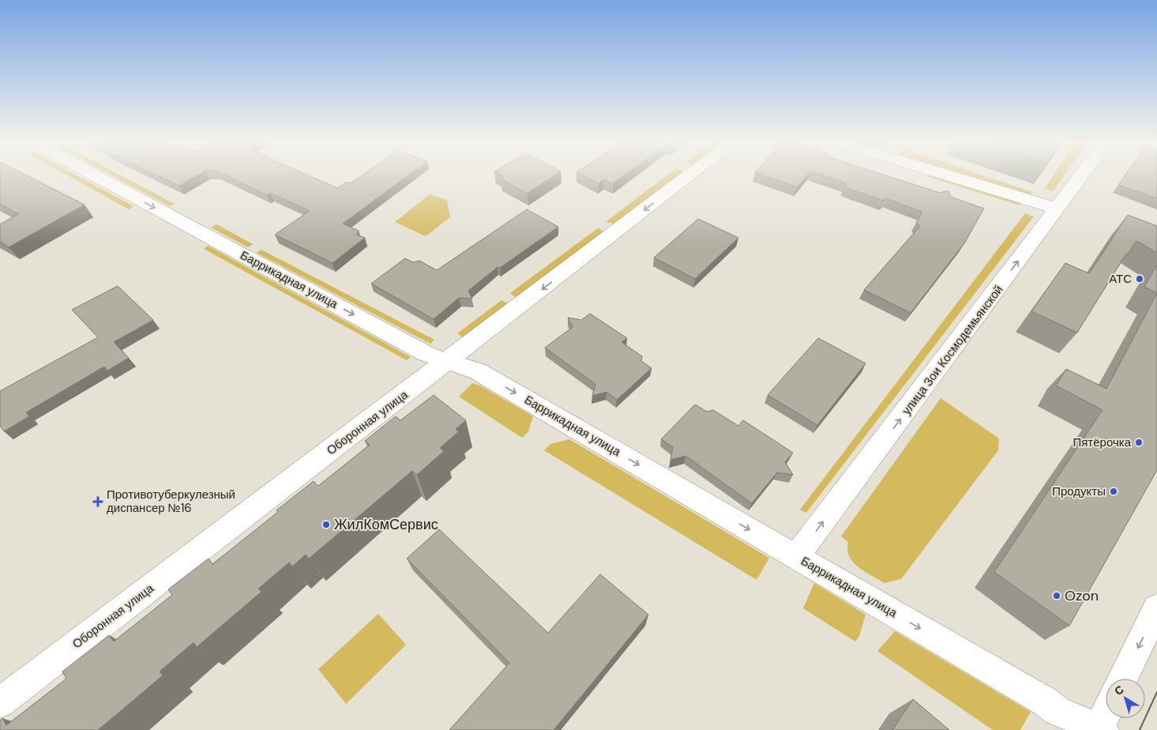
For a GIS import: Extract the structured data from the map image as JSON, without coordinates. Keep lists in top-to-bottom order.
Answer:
{
  "streets": {
    "street": ["Баррикадная улица", "улица Зои Космодемьянской", "Оборонная улица"]
  },
  "crossings": [
    ["Баррикадная улица", "улица Зои Космодемьянской"],
    ["Баррикадная улица", "Оборонная улица"]
  ],
  "one_way": ["Баррикадная улица", "улица Зои Космодемьянской", "Оборонная улица"],
  "places": {
    "other": [
      "АТС",
      "Пятёрочка",
      "Продукты",
      "ЖилКомСервис",
      "Ozon"
    ],
    "health": ["Противотуберкулезный диспансер №16"]
  },
  "north": "top left"
}
